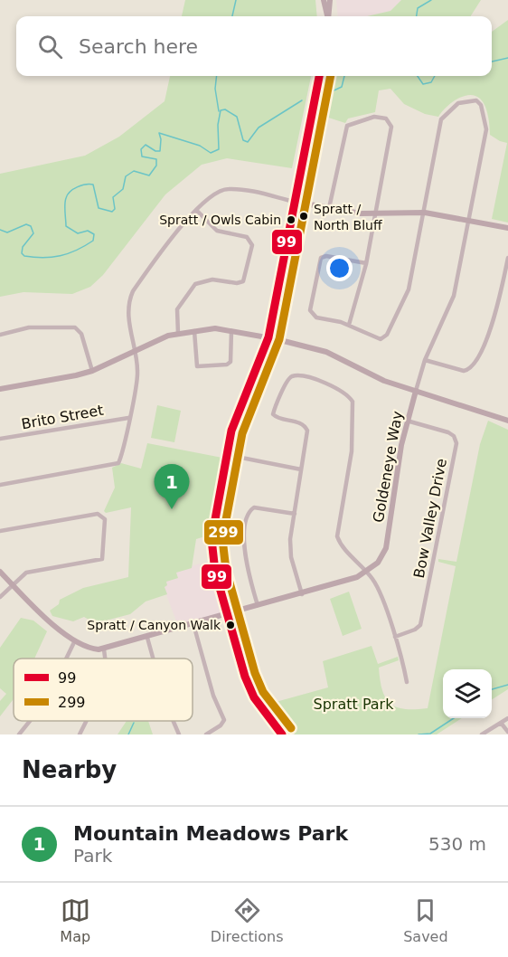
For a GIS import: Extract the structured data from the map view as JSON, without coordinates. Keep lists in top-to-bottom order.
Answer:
{
  "streets": {
    "street": ["Brito Street", "Goldeneye Way", "Bow Valley Drive"]
  },
  "crossings": [
    ["Goldeneye Way", "Bow Valley Drive"]
  ],
  "parks": ["Spratt Park"],
  "places": ["Spratt / North Bluff", "Spratt / Owls Cabin", "Spratt / Canyon Walk"],
  "lines": ["transit line 99", "transit line 299"],
  "legend": ["99", "299"],
  "page": {
    "search": "Search here",
    "pins": "1",
    "heading": "Nearby",
    "list": [
      {
        "mark": "1",
        "name": "Mountain Meadows Park",
        "note": "Park",
        "value": "530 m"
      }
    ],
    "nav": ["Map", "Directions", "Saved"]
  }
}
